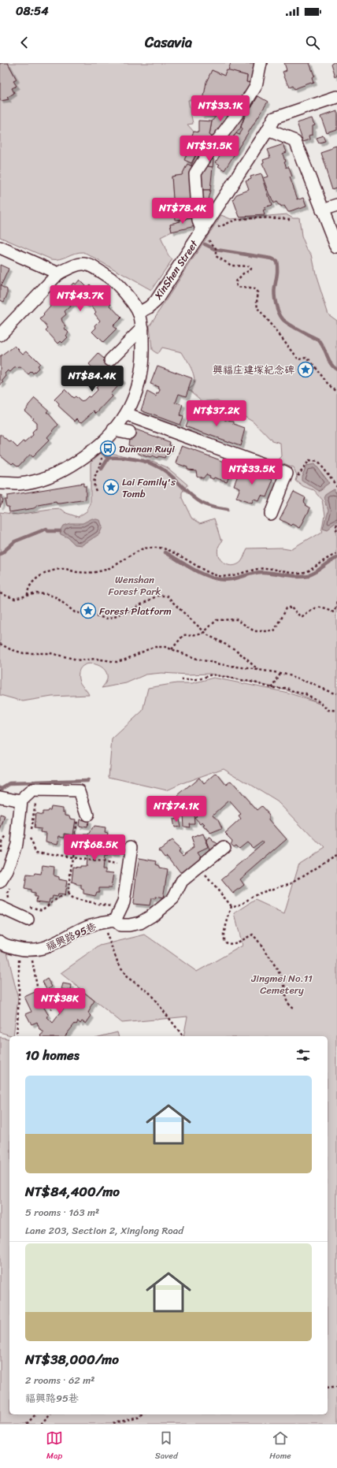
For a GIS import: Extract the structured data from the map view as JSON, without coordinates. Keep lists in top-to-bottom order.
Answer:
{
  "streets": {
    "street": ["XinShen Street", "福興路95巷"]
  },
  "parks": ["Wenshan Forest Park", "Jingmei No.11 Cemetery"],
  "places": {
    "place": ["興福庄建塚紀念碑", "Lai Family's Tomb", "Forest Platform"],
    "bus stop": ["Dunnan Ruyi"]
  },
  "page": {
    "status": "08:54",
    "header": "Casavia",
    "price": [
      "NT$33.1K",
      "NT$31.5K",
      "NT$78.4K",
      "NT$43.7K",
      "NT$84.4K",
      "NT$37.2K",
      "NT$33.5K",
      "NT$74.1K",
      "NT$68.5K",
      "NT$38K"
    ],
    "heading": "10 homes",
    "list": [
      {
        "name": "NT$84,400/mo",
        "note": "5 rooms · 163 m² · Lane 203, Section 2, Xinglong Road"
      },
      {
        "name": "NT$38,000/mo",
        "note": "2 rooms · 62 m² · 福興路95巷"
      }
    ],
    "tabs": ["Map", "Saved", "Home"]
  }
}
